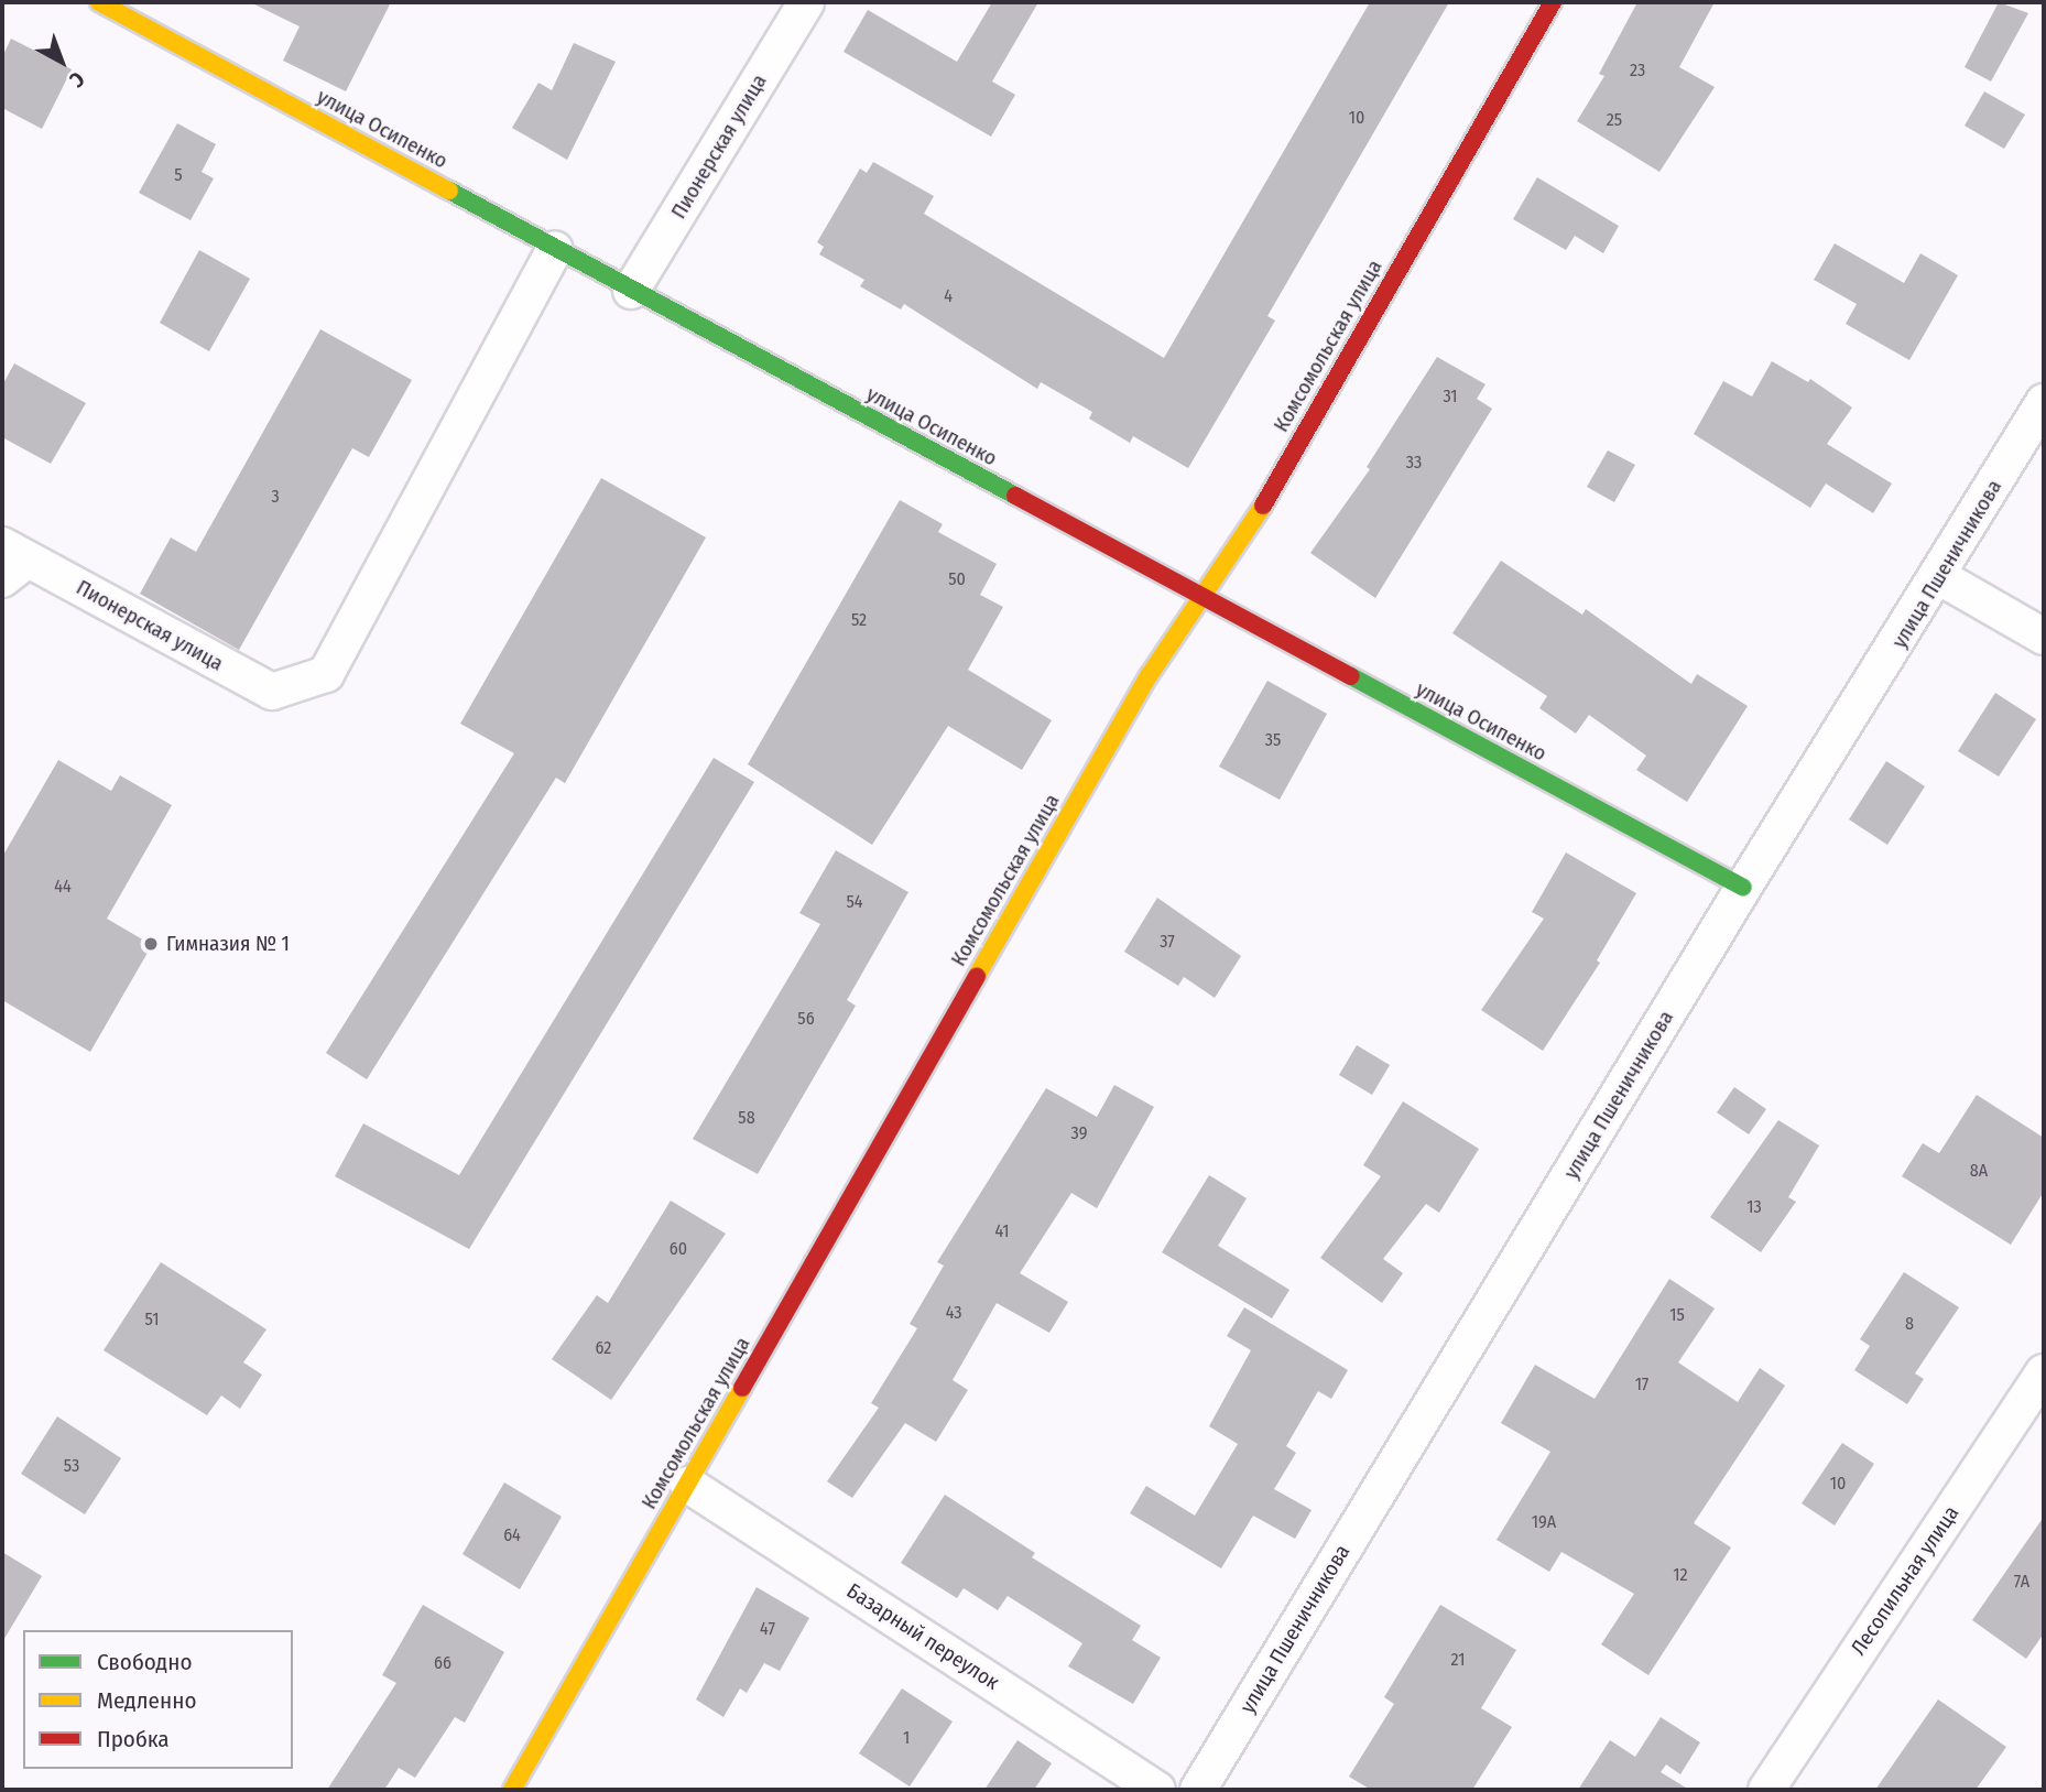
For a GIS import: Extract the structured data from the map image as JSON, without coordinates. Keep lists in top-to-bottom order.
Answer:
{
  "streets": {
    "street": [
      "улица Осипенко",
      "Пионерская улица",
      "Комсомольская улица",
      "улица Пшеничникова",
      "Лесопильная улица",
      "Базарный переулок"
    ]
  },
  "crossings": [
    ["улица Осипенко", "Пионерская улица"],
    ["улица Осипенко", "Комсомольская улица"],
    ["улица Осипенко", "улица Пшеничникова"],
    ["Комсомольская улица", "Базарный переулок"]
  ],
  "places": ["Гимназия № 1"],
  "house_numbers": [
    "23",
    "10",
    "25",
    "5",
    "4",
    "31",
    "33",
    "3",
    "50",
    "52",
    "35",
    "44",
    "54",
    "37",
    "56",
    "58",
    "39",
    "8А",
    "13",
    "41",
    "60",
    "43",
    "15",
    "51",
    "8",
    "62",
    "17",
    "53",
    "10",
    "19А",
    "64",
    "12",
    "7А",
    "47",
    "21",
    "66",
    "1"
  ],
  "legend": ["Свободно", "Медленно", "Пробка"],
  "north": "bottom right"
}
